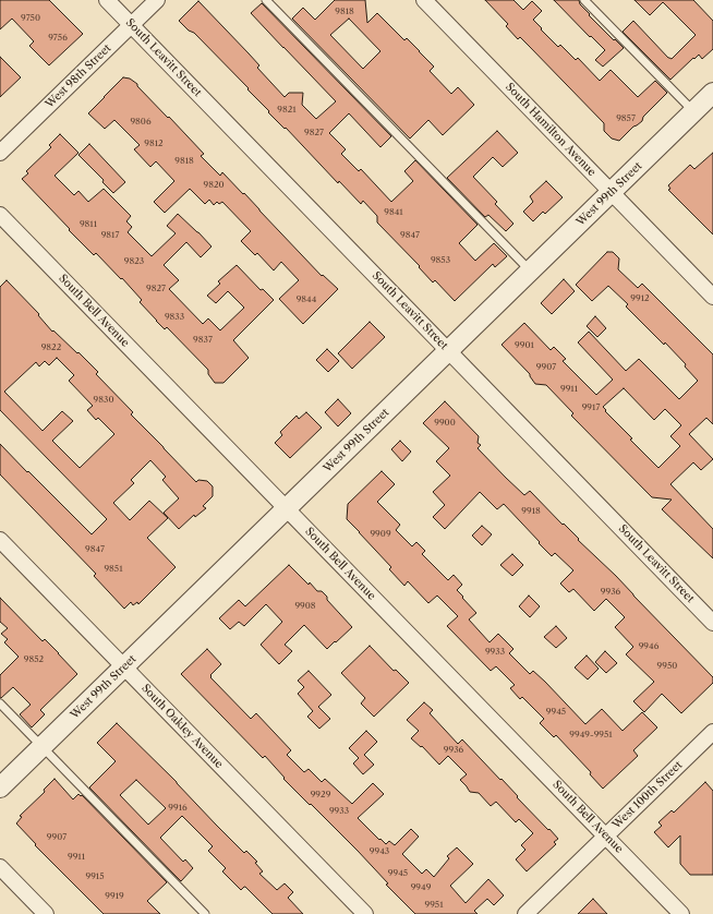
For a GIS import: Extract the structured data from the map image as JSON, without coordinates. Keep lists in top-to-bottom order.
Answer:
{
  "streets": {
    "street": [
      "South Leavitt Street",
      "West 98th Street",
      "South Hamilton Avenue",
      "West 99th Street",
      "South Bell Avenue",
      "South Oakley Avenue",
      "West 100th Street"
    ]
  },
  "crossings": [
    ["South Leavitt Street", "West 98th Street"],
    ["South Leavitt Street", "West 99th Street"],
    ["South Hamilton Avenue", "West 99th Street"],
    ["West 99th Street", "South Bell Avenue"],
    ["West 99th Street", "South Oakley Avenue"],
    ["South Bell Avenue", "West 100th Street"]
  ],
  "house_numbers": [
    "9818",
    "9750",
    "9756",
    "9821",
    "9857",
    "9806",
    "9827",
    "9812",
    "9818",
    "9820",
    "9841",
    "9811",
    "9817",
    "9847",
    "9853",
    "9823",
    "9827",
    "9912",
    "9844",
    "9833",
    "9837",
    "9901",
    "9822",
    "9907",
    "9911",
    "9830",
    "9917",
    "9900",
    "9918",
    "9909",
    "9847",
    "9851",
    "9936",
    "9908",
    "9946",
    "9933",
    "9852",
    "9950",
    "9945",
    "9949-9951",
    "9936",
    "9929",
    "9916",
    "9933",
    "9907",
    "9943",
    "9911",
    "9945",
    "9915",
    "9949",
    "9919",
    "9951"
  ]
}
